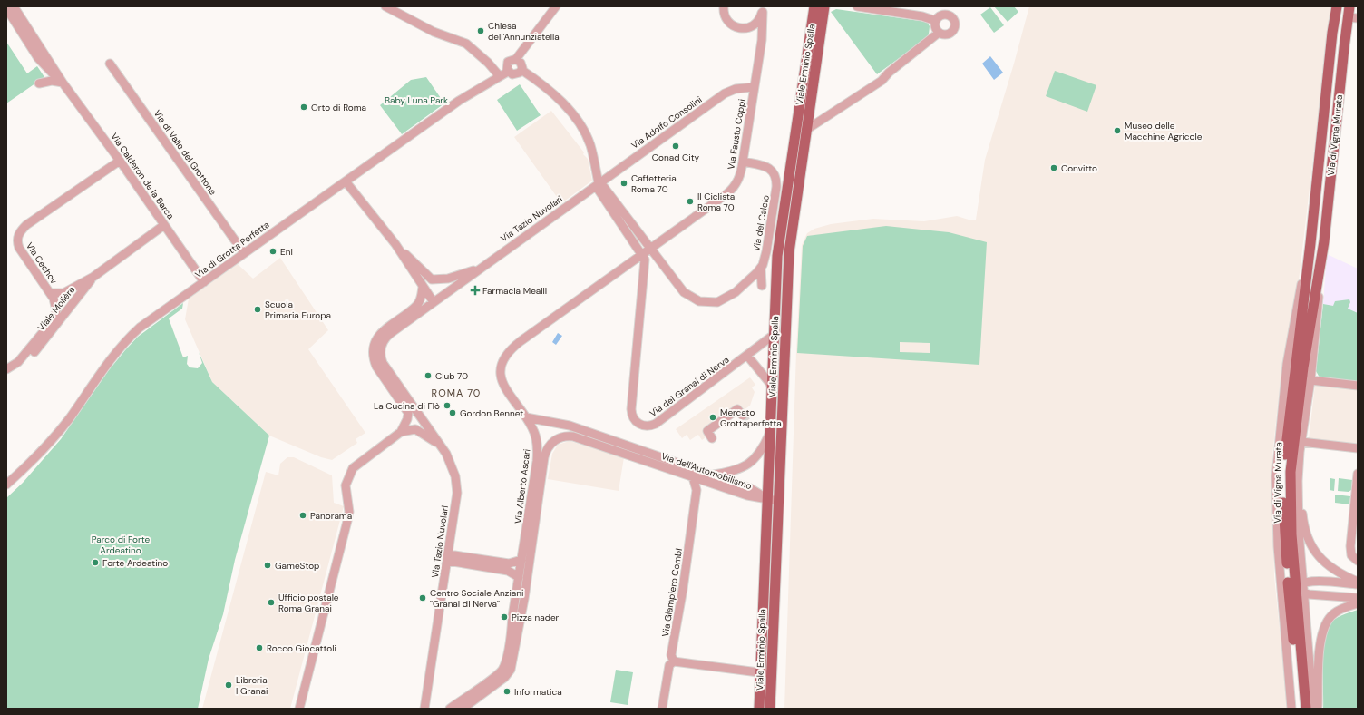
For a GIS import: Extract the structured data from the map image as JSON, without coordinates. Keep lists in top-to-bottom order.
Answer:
{
  "streets": {
    "main road": ["Viale Erminio Spalla", "Via di Vigna Murata"],
    "street": [
      "Via Adolfo Consolini",
      "Via Fausto Coppi",
      "Via di Valle del Grottone",
      "Via Calderon de la Barca",
      "Via Tazio Nuvolari",
      "Via del Calcio",
      "Via di Grotta Perfetta",
      "Via Cechov",
      "Viale Molière",
      "Via dei Granai di Nerva",
      "Via dell'Automobilismo",
      "Via Alberto Ascari",
      "Via Giampiero Combi"
    ]
  },
  "crossings": [
    ["Viale Erminio Spalla", "Via dei Granai di Nerva"],
    ["Viale Erminio Spalla", "Via dell'Automobilismo"],
    ["Via Adolfo Consolini", "Via Fausto Coppi"],
    ["Via Adolfo Consolini", "Via Tazio Nuvolari"],
    ["Via Fausto Coppi", "Via del Calcio"],
    ["Via Fausto Coppi", "Via dei Granai di Nerva"],
    ["Via Fausto Coppi", "Via Alberto Ascari"],
    ["Via di Valle del Grottone", "Via di Grotta Perfetta"],
    ["Via Calderon de la Barca", "Via di Grotta Perfetta"],
    ["Via Calderon de la Barca", "Via Cechov"],
    ["Via Cechov", "Viale Molière"],
    ["Via dei Granai di Nerva", "Via Alberto Ascari"],
    ["Via dell'Automobilismo", "Via Alberto Ascari"],
    ["Via dell'Automobilismo", "Via Giampiero Combi"]
  ],
  "districts": ["ROMA 70"],
  "parks": ["Baby Luna Park", "Parco di Forte Ardeatino"],
  "places": {
    "other": [
      "Chiesa dell'Annunziatella",
      "Orto di Roma",
      "Museo delle Macchine Agricole",
      "Conad City",
      "Convitto",
      "Caffetteria Roma 70",
      "Il Ciclista Roma 70",
      "Eni",
      "Scuola Primaria Europa",
      "Club 70",
      "La Cucina di Flò",
      "Gordon Bennet",
      "Mercato Grottaperfetta",
      "Panorama",
      "Forte Ardeatino",
      "GameStop",
      "Centro Sociale Anziani \"Granai di Nerva\"",
      "Ufficio postale Roma Granai",
      "Pizza nader",
      "Rocco Giocattoli",
      "Libreria I Granai",
      "Informatica"
    ],
    "health": ["Farmacia Mealli"]
  }
}
